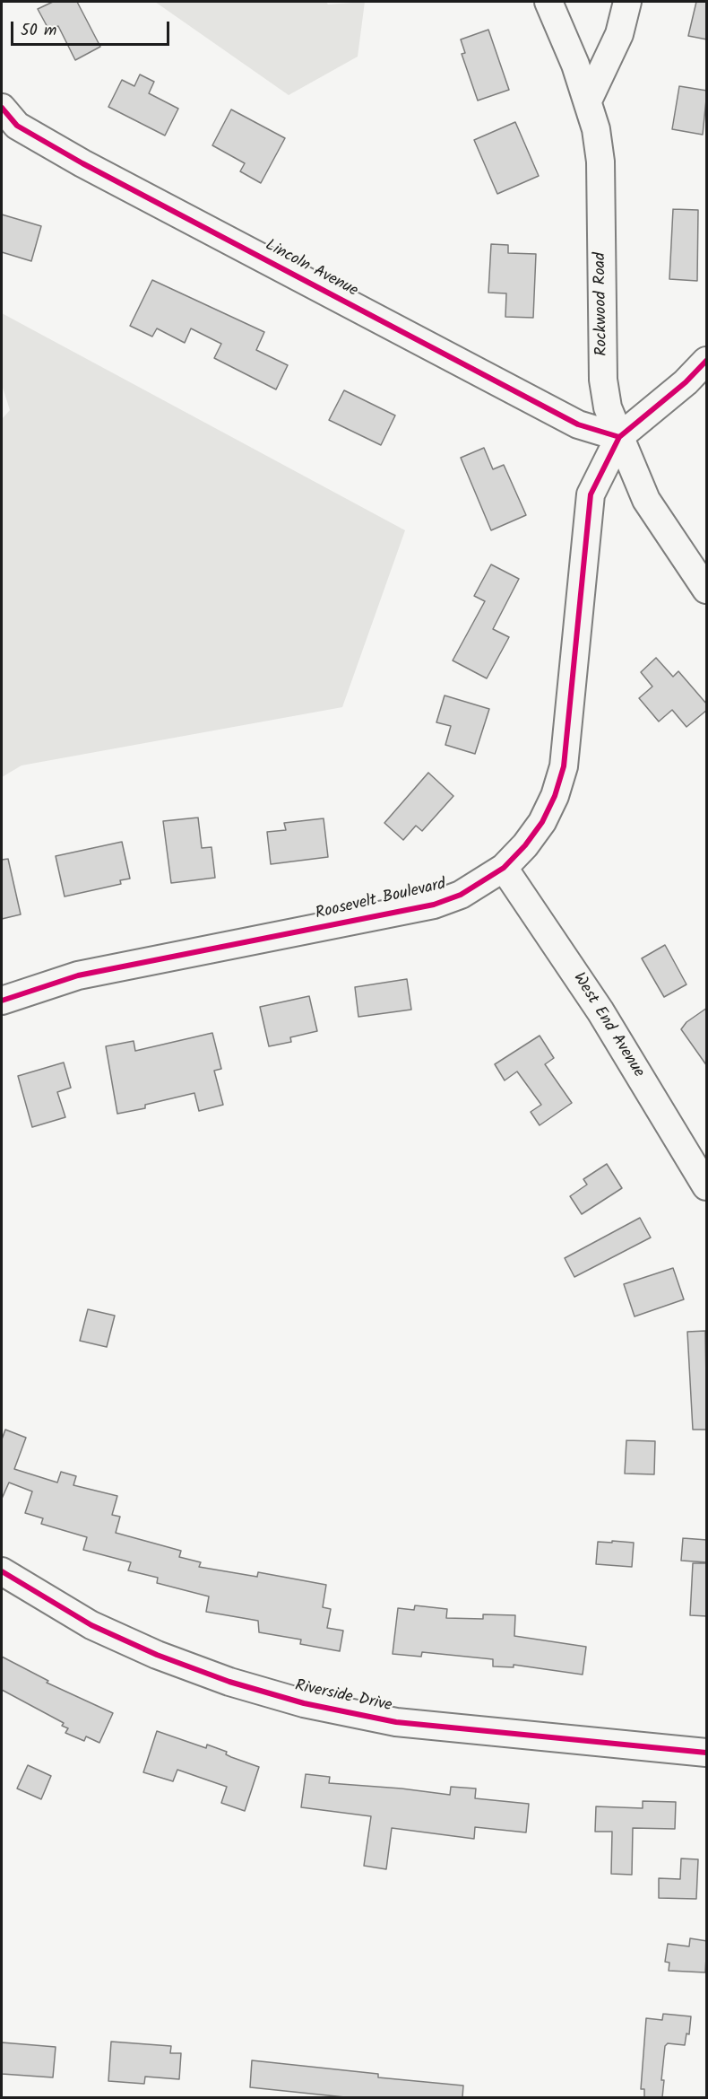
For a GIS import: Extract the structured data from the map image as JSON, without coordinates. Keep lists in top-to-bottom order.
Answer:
{
  "streets": {
    "street": [
      "Lincoln Avenue",
      "Rockwood Road",
      "Roosevelt Boulevard",
      "West End Avenue",
      "Riverside Drive"
    ]
  },
  "crossings": [
    ["Lincoln Avenue", "Rockwood Road"],
    ["Lincoln Avenue", "Roosevelt Boulevard"],
    ["Rockwood Road", "Roosevelt Boulevard"],
    ["Roosevelt Boulevard", "West End Avenue"]
  ],
  "scale_bar": "50 m"
}
